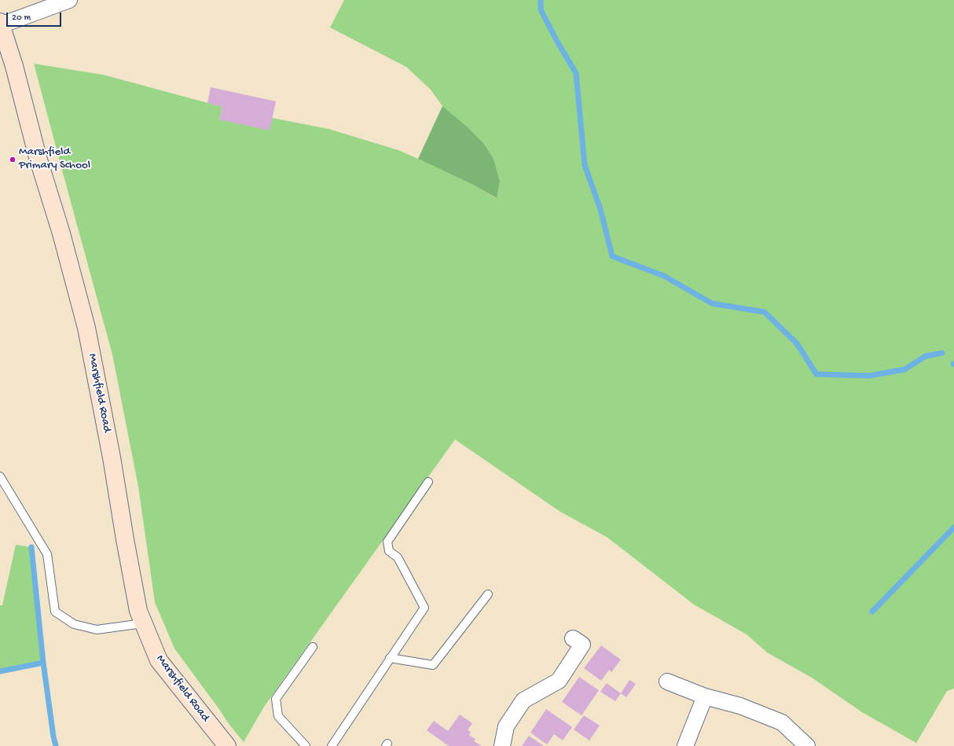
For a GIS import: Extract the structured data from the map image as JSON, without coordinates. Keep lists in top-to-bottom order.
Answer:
{
  "streets": {
    "street": ["Marshfield Road"]
  },
  "places": ["Marshfield Primary School"],
  "scale_bar": "20 m"
}
